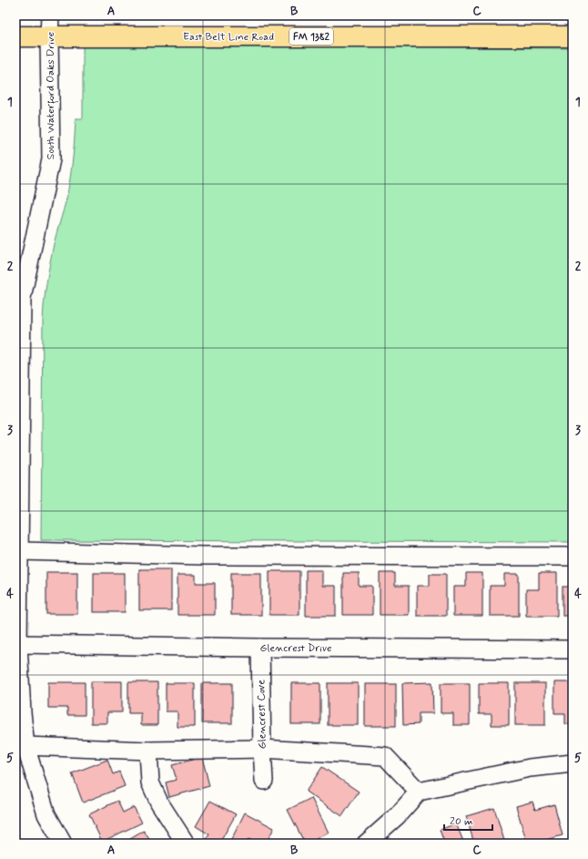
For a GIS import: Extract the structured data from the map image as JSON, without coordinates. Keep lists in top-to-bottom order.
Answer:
{
  "streets": {
    "main road": ["East Belt Line Road", "FM 1382"],
    "street": ["South Waterford Oaks Drive", "Glencrest Drive", "Glencrest Cove"]
  },
  "crossings": [
    ["East Belt Line Road", "South Waterford Oaks Drive"],
    ["South Waterford Oaks Drive", "Glencrest Drive"],
    ["Glencrest Drive", "Glencrest Cove"]
  ],
  "scale_bar": "20 m",
  "grid": {
    "columns": ["A", "B", "C"],
    "rows": [
      "1",
      "2",
      "3",
      "4",
      "5"
    ]
  }
}
